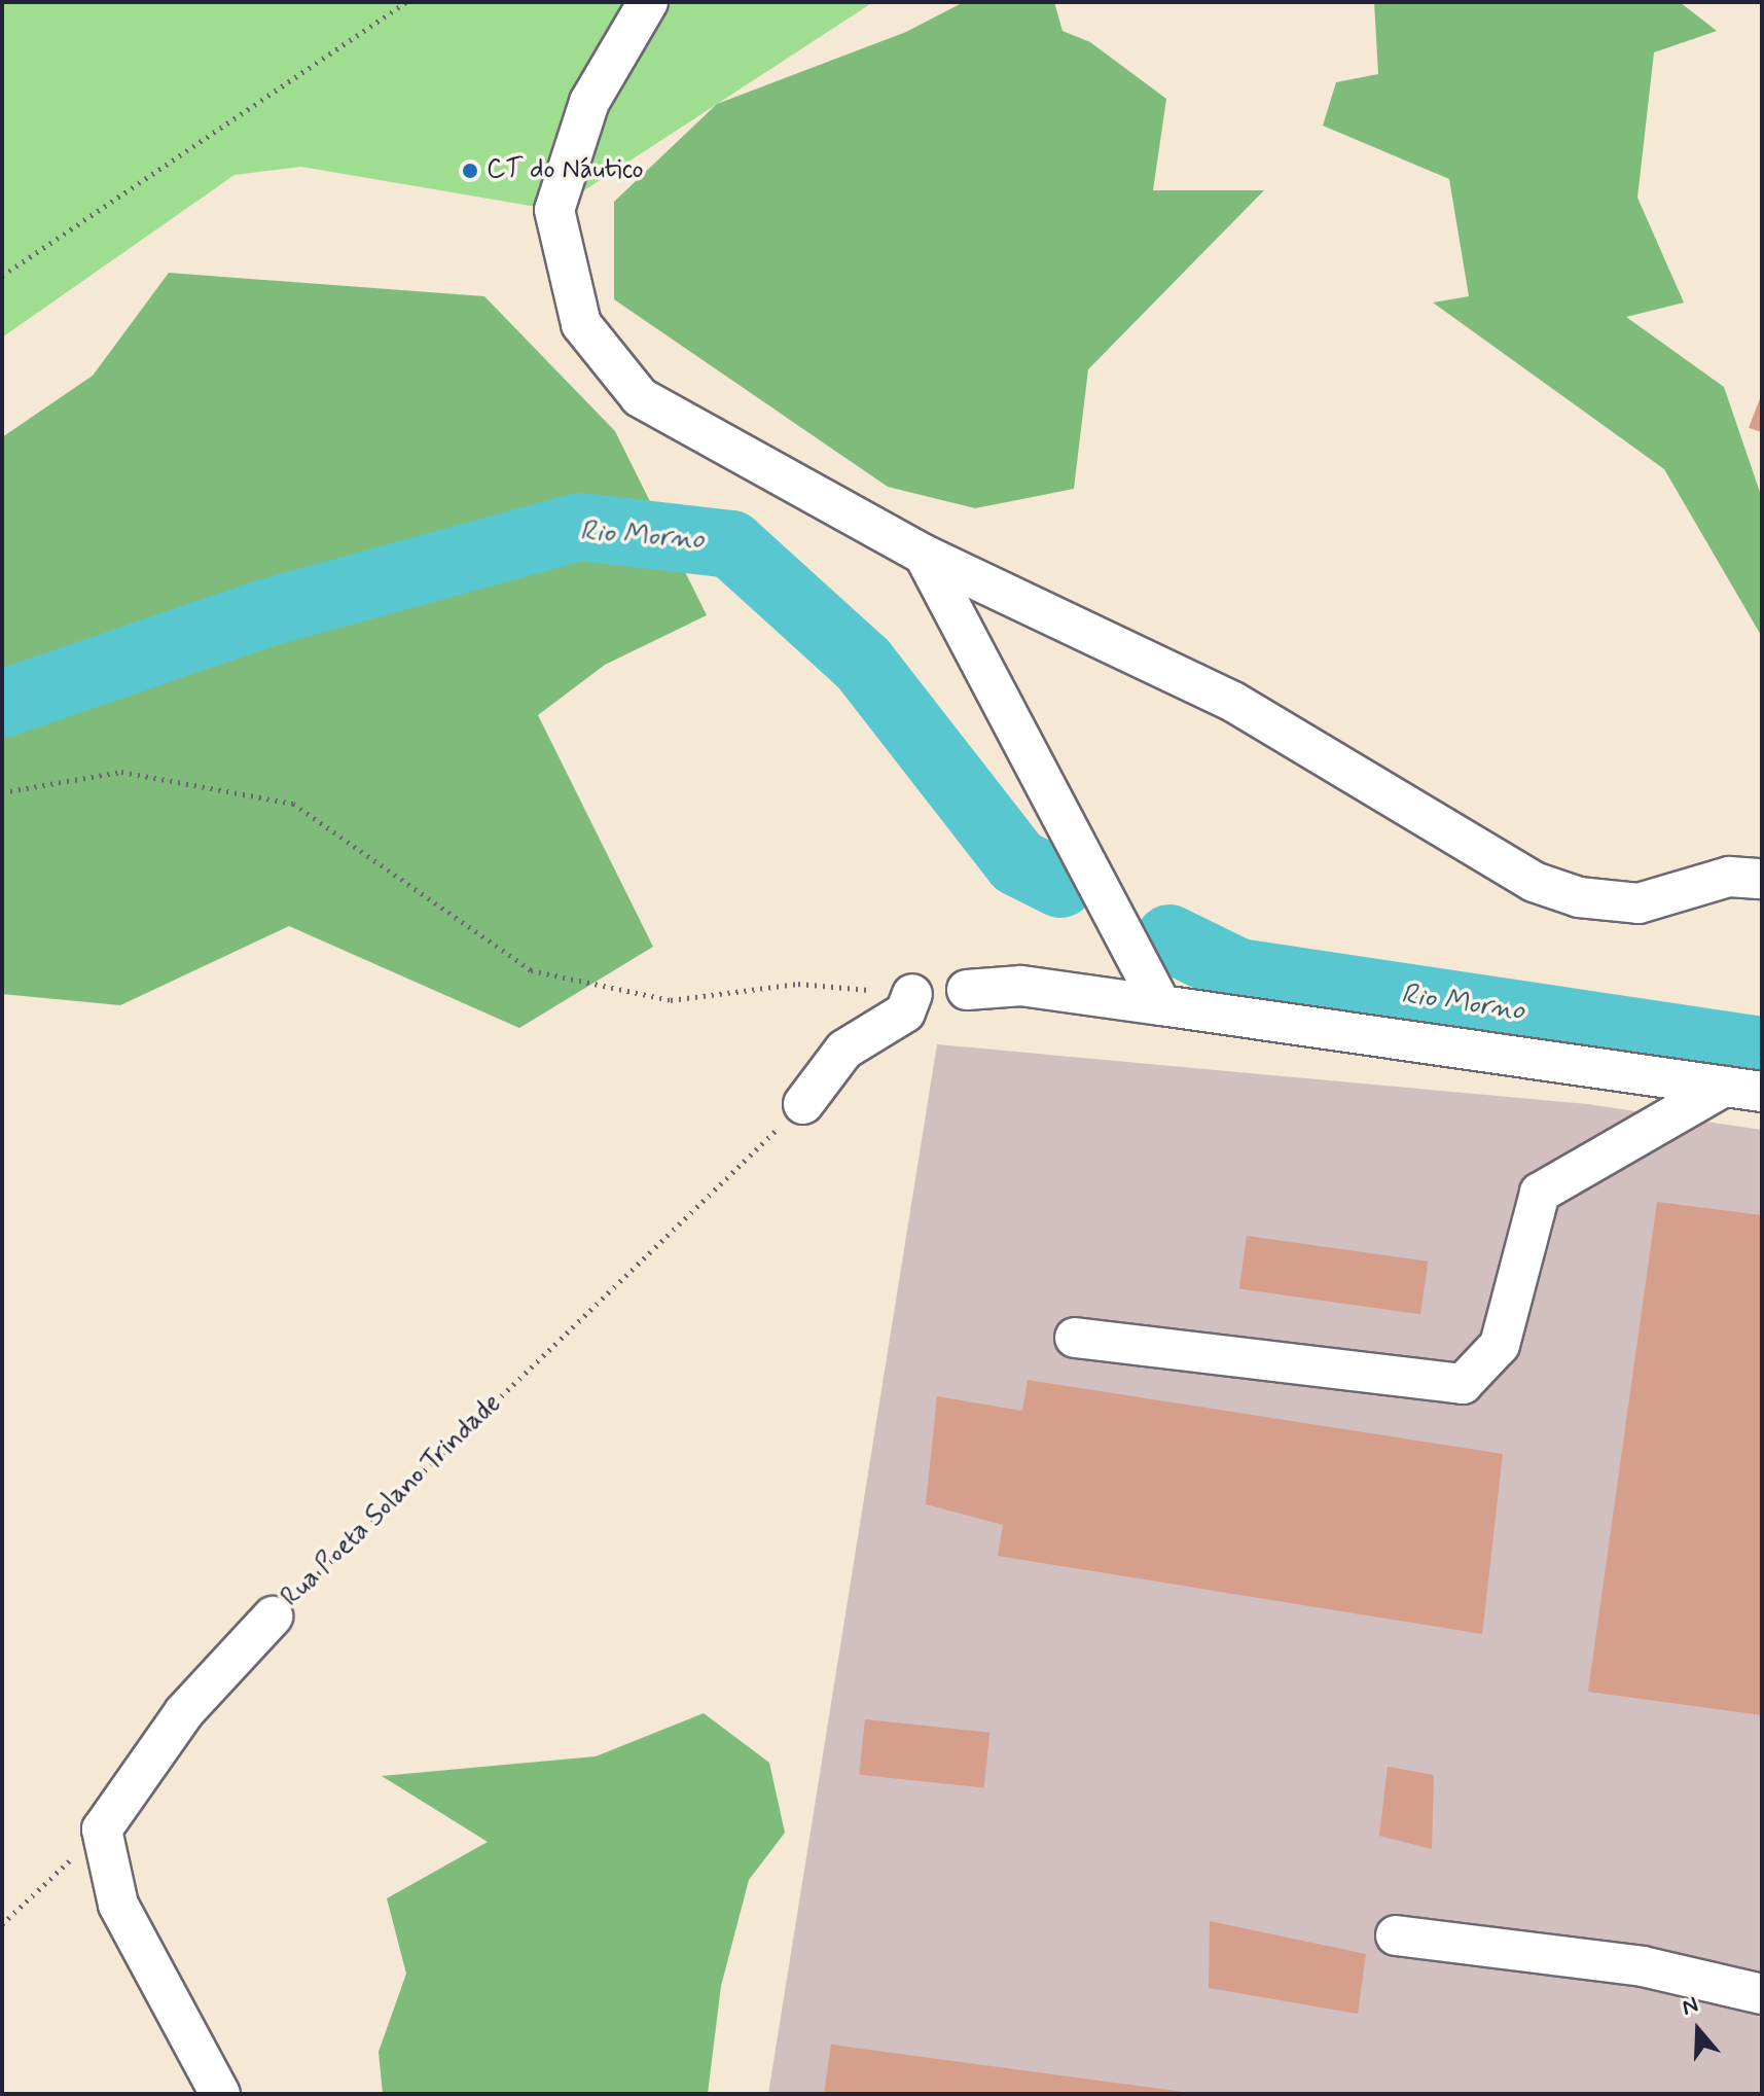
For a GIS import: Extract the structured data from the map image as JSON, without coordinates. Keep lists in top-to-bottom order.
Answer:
{
  "streets": {
    "street": ["Rua Poeta Solano Trindade"]
  },
  "water": ["Rio Morno"],
  "places": ["CT do Náutico"],
  "north": "top"
}
